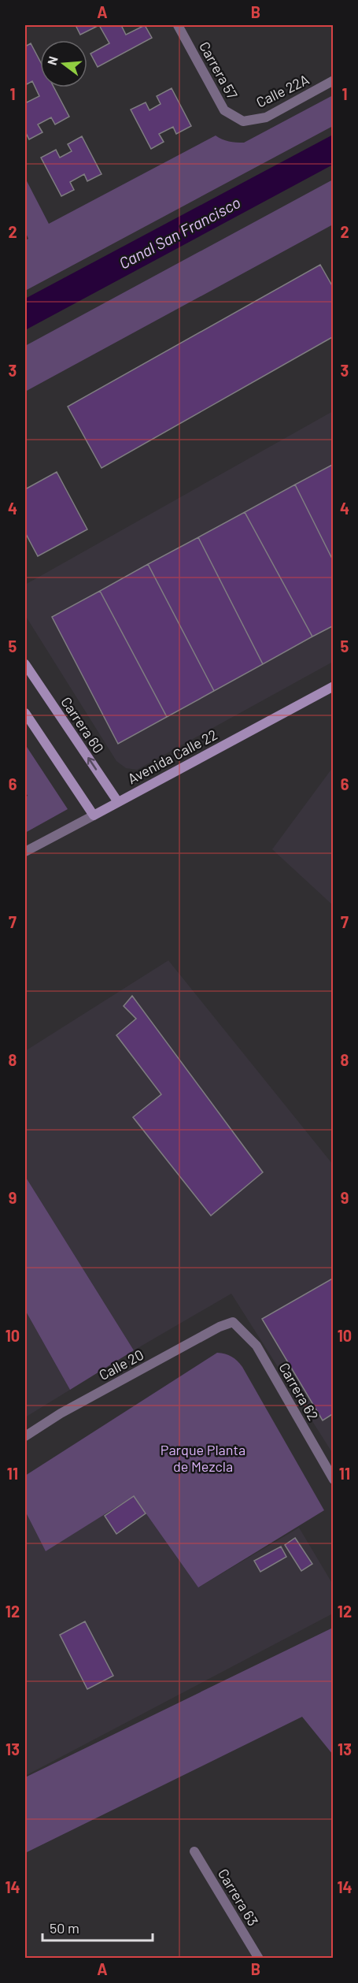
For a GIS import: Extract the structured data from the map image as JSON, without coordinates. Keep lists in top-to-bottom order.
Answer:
{
  "streets": {
    "street": [
      "Carrera 57",
      "Calle 22A",
      "Carrera 60",
      "Avenida Calle 22",
      "Calle 20",
      "Carrera 62",
      "Carrera 63"
    ]
  },
  "crossings": [
    ["Carrera 57", "Calle 22A"],
    ["Carrera 60", "Avenida Calle 22"],
    ["Calle 20", "Carrera 62"]
  ],
  "water": ["Canal San Francisco"],
  "parks": ["Parque Planta de Mezcla"],
  "scale_bar": "50 m",
  "north": "left",
  "grid": {
    "columns": ["A", "B"],
    "rows": [
      "1",
      "2",
      "3",
      "4",
      "5",
      "6",
      "7",
      "8",
      "9",
      "10",
      "11",
      "12",
      "13",
      "14"
    ]
  }
}
